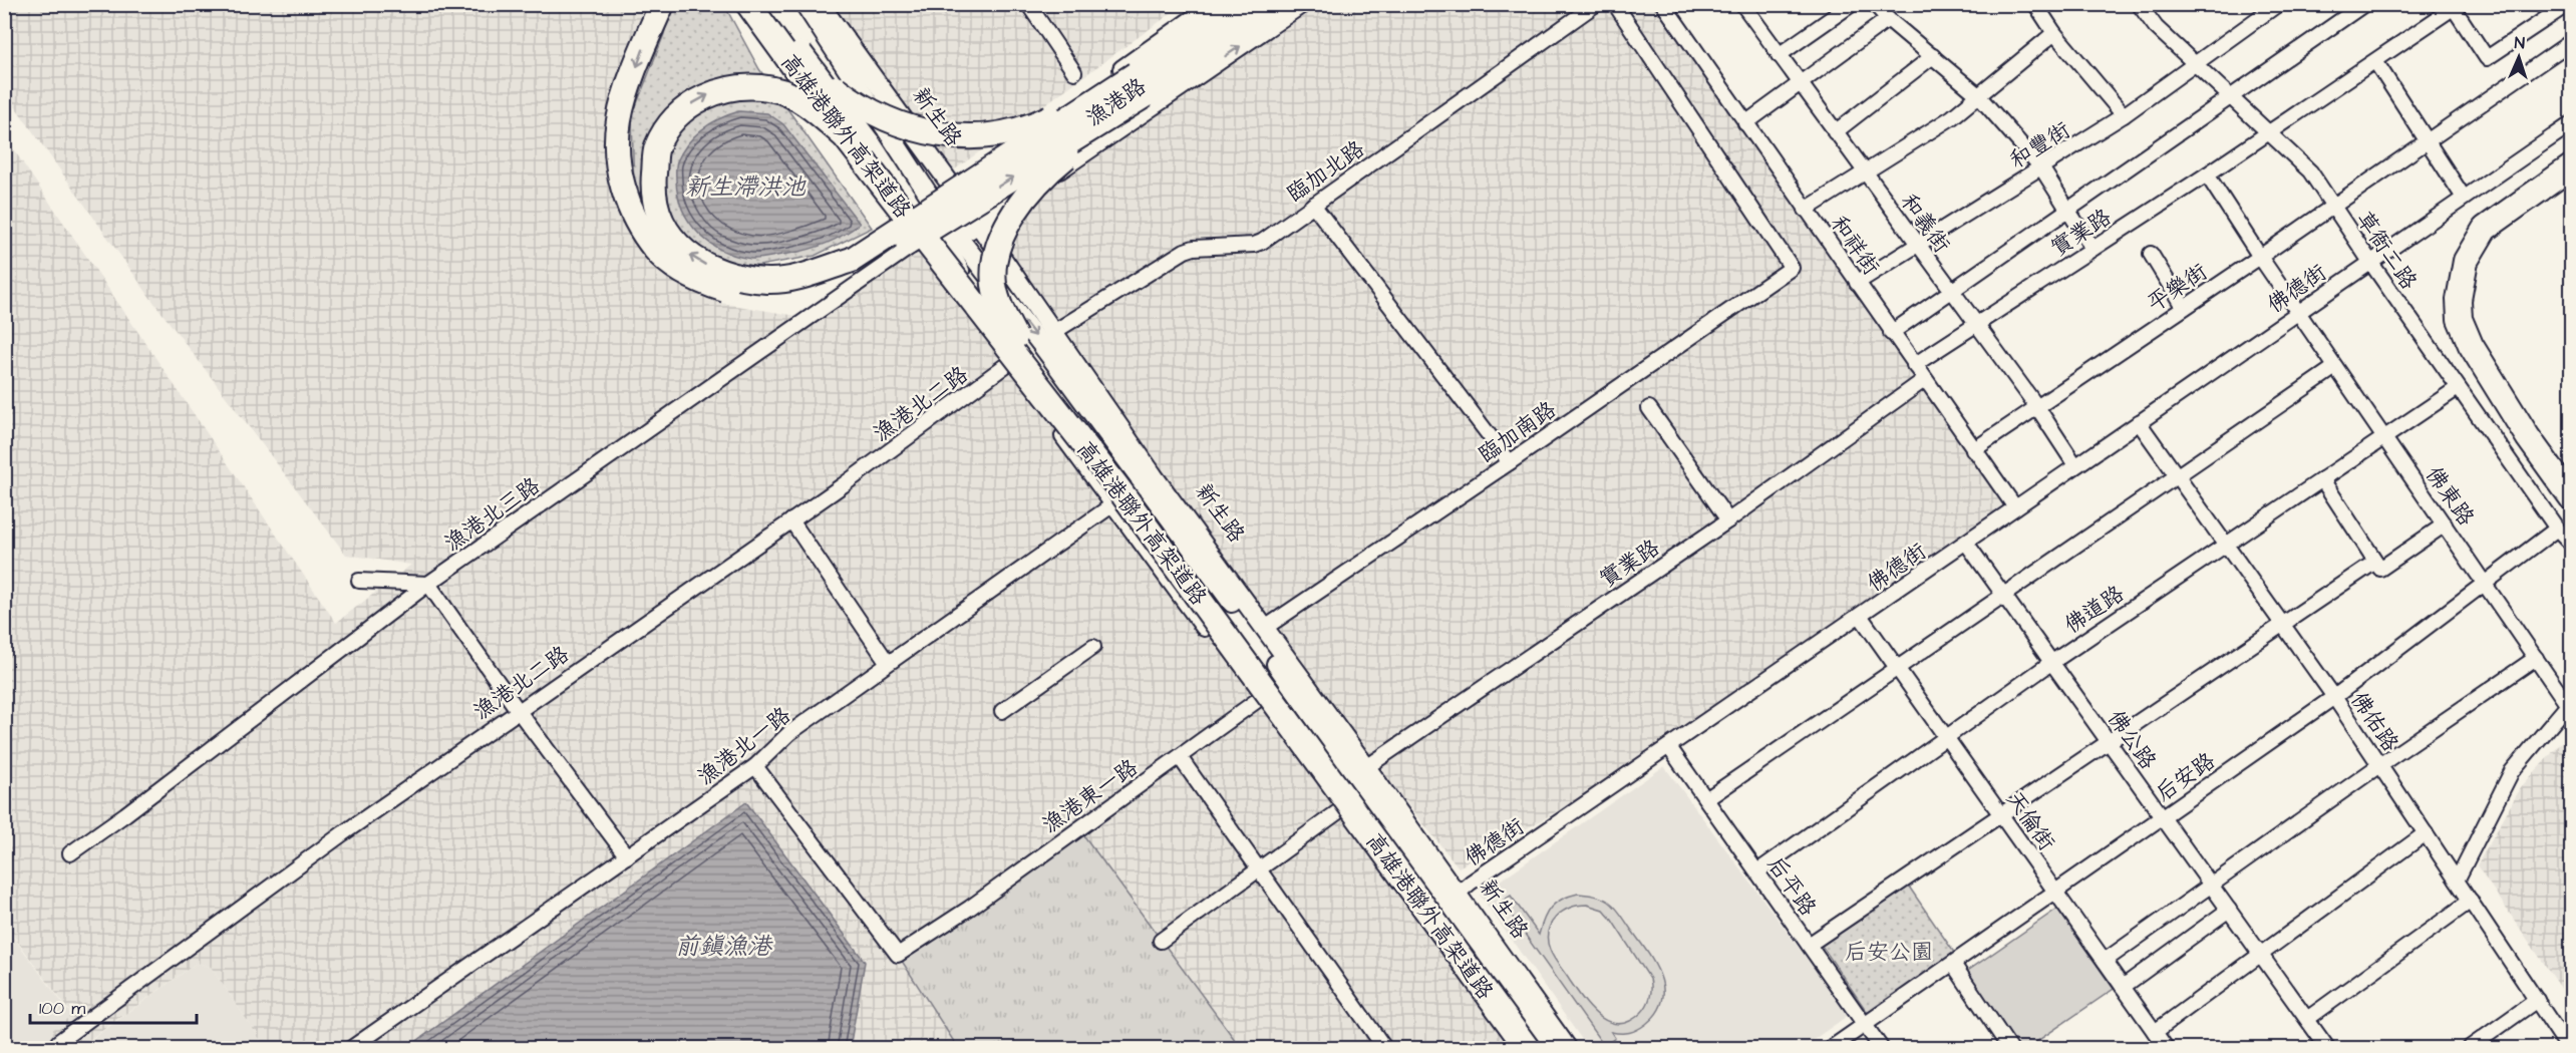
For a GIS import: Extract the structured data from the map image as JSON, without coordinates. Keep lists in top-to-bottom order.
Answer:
{
  "streets": {
    "highway": ["高雄港聯外高架道路"],
    "street": [
      "漁港路",
      "新生路",
      "和豐街",
      "臨加北路",
      "和義街",
      "實業路",
      "和祥街",
      "草衙二路",
      "平樂街",
      "佛德街",
      "漁港北二路",
      "臨加南路",
      "佛東路",
      "漁港北三路",
      "佛道路",
      "佛佑路",
      "佛公路",
      "漁港北一路",
      "后安路",
      "漁港東一路",
      "天倫街",
      "后平路"
    ]
  },
  "crossings": [
    ["漁港路", "新生路"],
    ["新生路", "高雄港聯外高架道路"],
    ["新生路", "臨加北路"],
    ["新生路", "實業路"],
    ["新生路", "佛德街"],
    ["新生路", "漁港北二路"],
    ["新生路", "臨加南路"],
    ["新生路", "漁港北三路"],
    ["新生路", "漁港北一路"],
    ["新生路", "漁港東一路"],
    ["高雄港聯外高架道路", "漁港北二路"],
    ["和豐街", "和義街"],
    ["和豐街", "和祥街"],
    ["和豐街", "草衙二路"],
    ["和義街", "實業路"],
    ["和義街", "平樂街"],
    ["和義街", "佛德街"],
    ["實業路", "和祥街"],
    ["實業路", "草衙二路"],
    ["和祥街", "平樂街"],
    ["和祥街", "佛德街"],
    ["草衙二路", "平樂街"],
    ["草衙二路", "佛德街"],
    ["草衙二路", "佛道路"],
    ["草衙二路", "后安路"],
    ["平樂街", "佛東路"],
    ["佛德街", "佛東路"],
    ["佛德街", "佛佑路"],
    ["佛德街", "佛公路"],
    ["佛德街", "天倫街"],
    ["佛德街", "后平路"],
    ["佛東路", "佛道路"],
    ["佛東路", "后安路"],
    ["佛道路", "佛佑路"],
    ["佛道路", "佛公路"],
    ["佛道路", "天倫街"],
    ["佛道路", "后平路"],
    ["佛佑路", "后安路"],
    ["佛公路", "后安路"],
    ["漁港北一路", "漁港東一路"],
    ["后安路", "天倫街"],
    ["后安路", "后平路"]
  ],
  "water": ["新生滯洪池", "前鎮漁港"],
  "parks": ["后安公園"],
  "scale_bar": "100 m",
  "north": "top"
}
